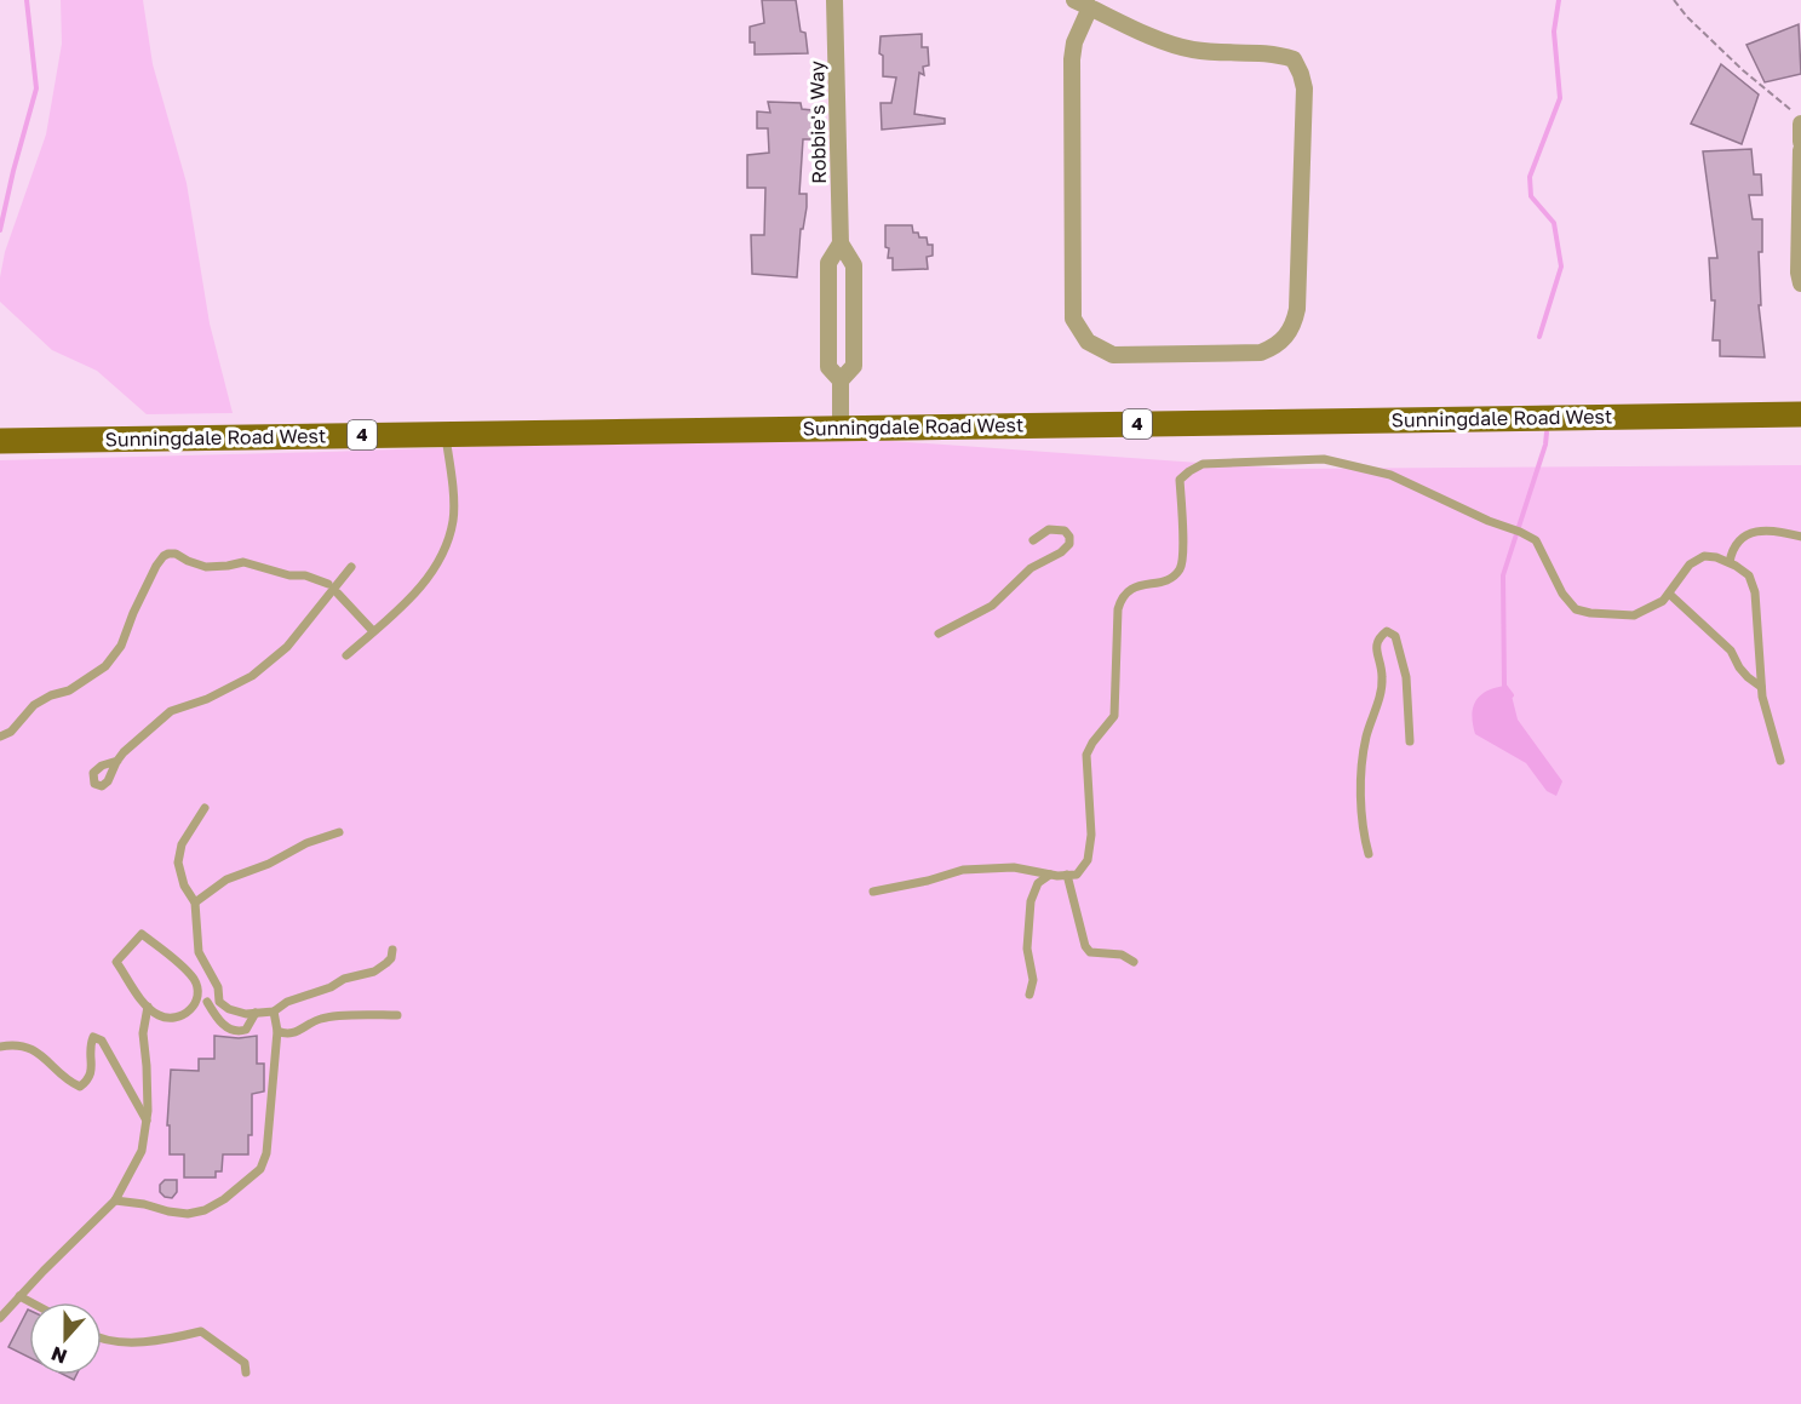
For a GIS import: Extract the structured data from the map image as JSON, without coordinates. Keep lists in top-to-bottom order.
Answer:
{
  "streets": {
    "main road": ["Sunningdale Road West", "4"],
    "street": ["Robbie's Way"]
  },
  "crossings": [
    ["Robbie's Way", "Sunningdale Road West"]
  ],
  "north": "bottom"
}
